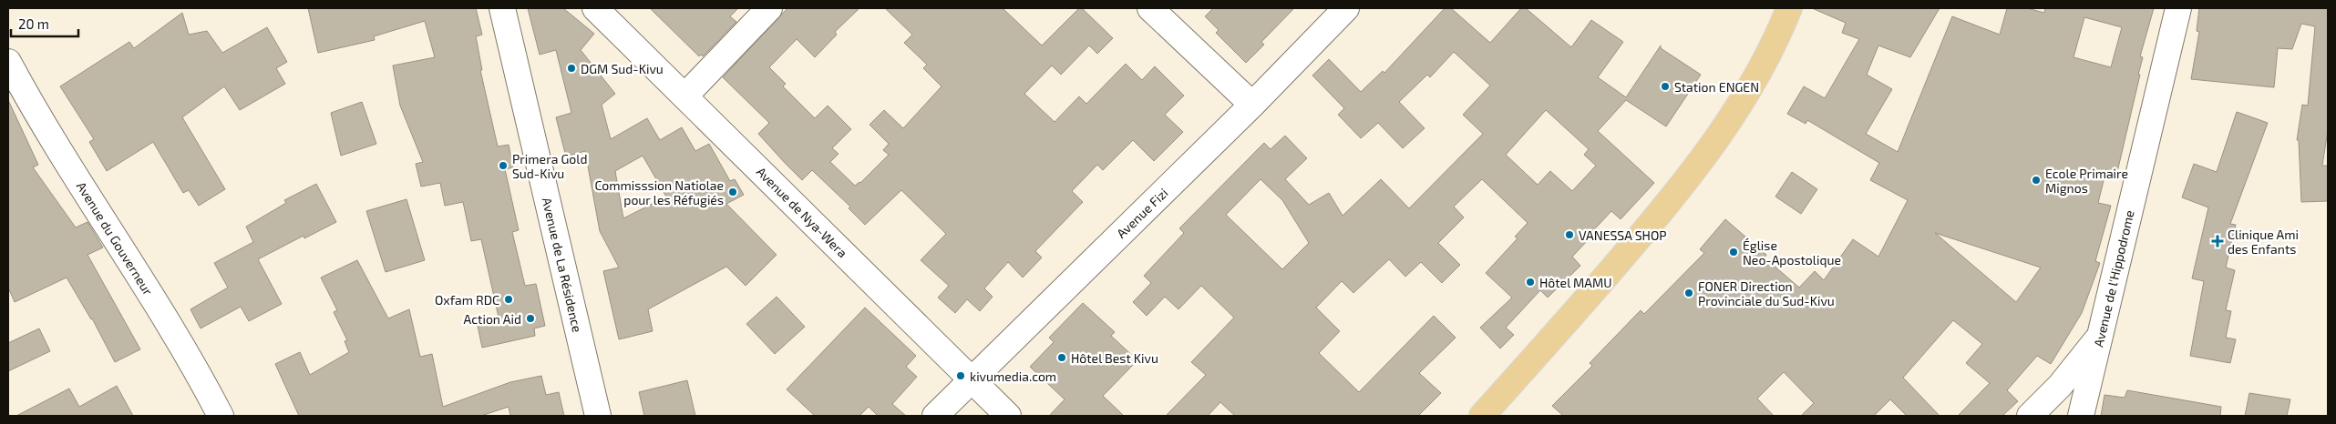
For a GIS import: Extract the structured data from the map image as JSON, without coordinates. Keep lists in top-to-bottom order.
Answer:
{
  "streets": {
    "street": [
      "Avenue de Nya-Wera",
      "Avenue Fizi",
      "Avenue du Gouverneur",
      "Avenue de La Résidence",
      "Avenue de l'Hippodrome"
    ]
  },
  "crossings": [
    ["Avenue de Nya-Wera", "Avenue Fizi"]
  ],
  "places": {
    "other": [
      "DGM Sud-Kivu",
      "Station ENGEN",
      "Primera Gold Sud-Kivu",
      "Ecole Primaire Mignos",
      "Commisssion Natiolae pour les Réfugiés",
      "VANESSA SHOP",
      "Église Neo-Apostolique",
      "Hôtel MAMU",
      "FONER Direction Provinciale du Sud-Kivu",
      "Oxfam RDC",
      "Action Aid",
      "Hôtel Best Kivu",
      "kivumedia.com"
    ],
    "health": ["Clinique Ami des Enfants"]
  },
  "scale_bar": "20 m"
}
